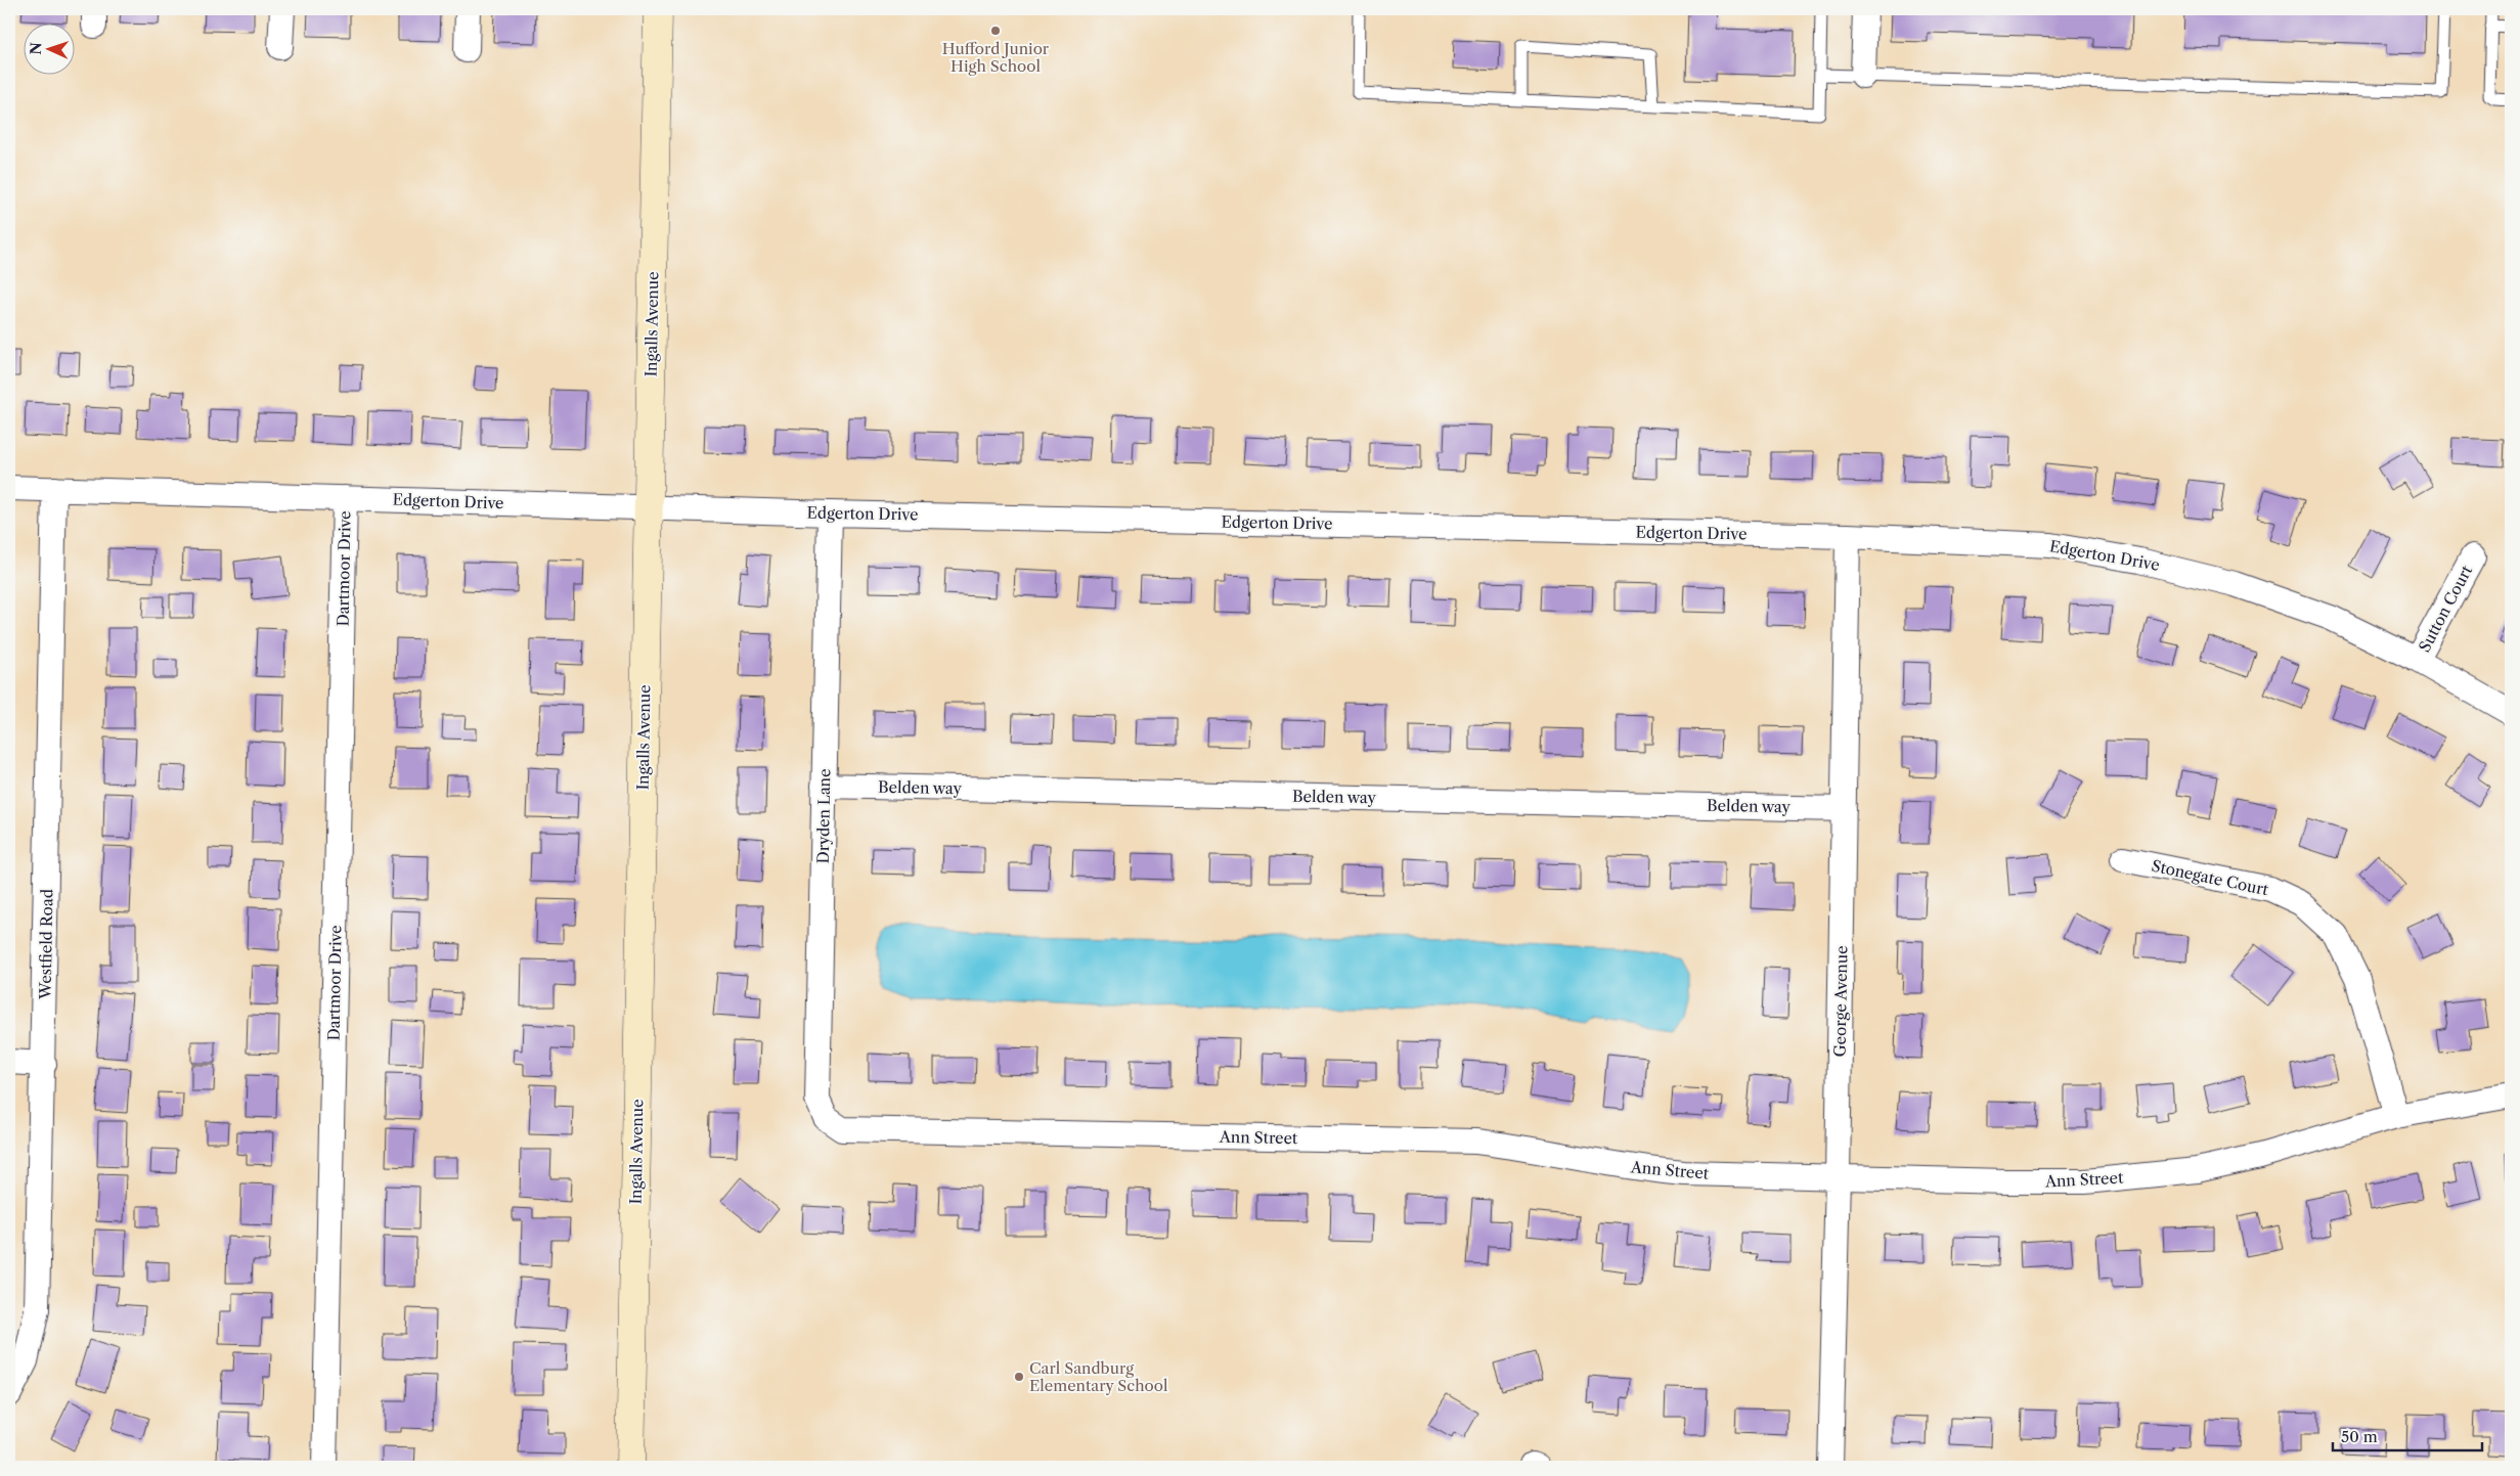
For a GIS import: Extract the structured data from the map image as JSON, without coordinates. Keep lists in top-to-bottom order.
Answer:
{
  "streets": {
    "street": [
      "Ingalls Avenue",
      "Edgerton Drive",
      "Dartmoor Drive",
      "Sutton Court",
      "Belden way",
      "Dryden Lane",
      "Stonegate Court",
      "Westfield Road",
      "George Avenue",
      "Ann Street"
    ]
  },
  "crossings": [
    ["Ingalls Avenue", "Edgerton Drive"],
    ["Edgerton Drive", "Dartmoor Drive"],
    ["Edgerton Drive", "Sutton Court"],
    ["Edgerton Drive", "Dryden Lane"],
    ["Edgerton Drive", "Westfield Road"],
    ["Edgerton Drive", "George Avenue"],
    ["Belden way", "Dryden Lane"],
    ["Belden way", "George Avenue"],
    ["Dryden Lane", "Ann Street"],
    ["Stonegate Court", "Ann Street"],
    ["George Avenue", "Ann Street"]
  ],
  "places": ["Hufford Junior High School", "Carl Sandburg Elementary School"],
  "scale_bar": "50 m",
  "north": "left"
}
